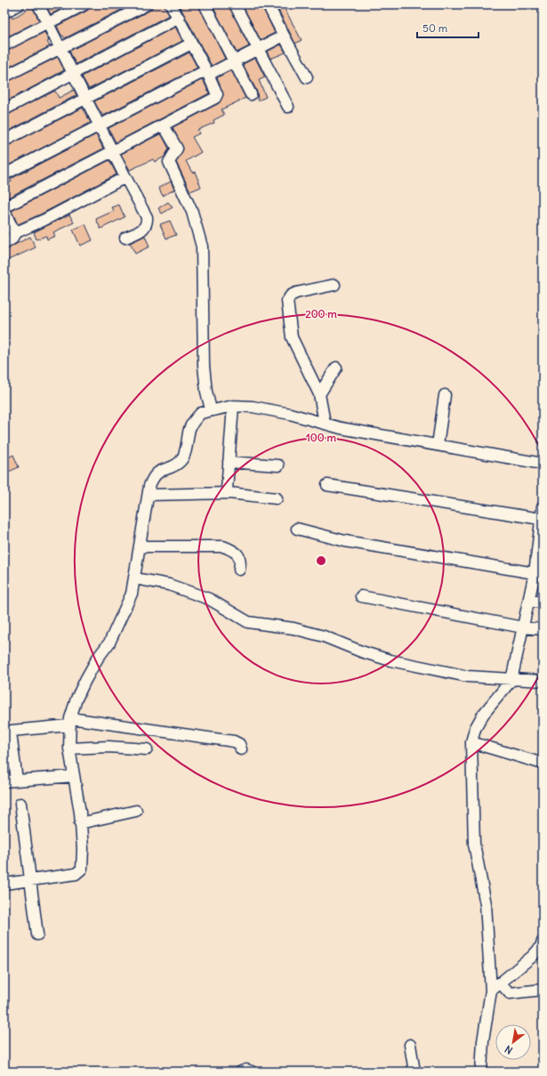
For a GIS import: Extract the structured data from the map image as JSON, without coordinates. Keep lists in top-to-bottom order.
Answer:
{
  "scale_bar": "50 m",
  "north": "bottom left",
  "rings": ["200 m", "100 m"]
}
